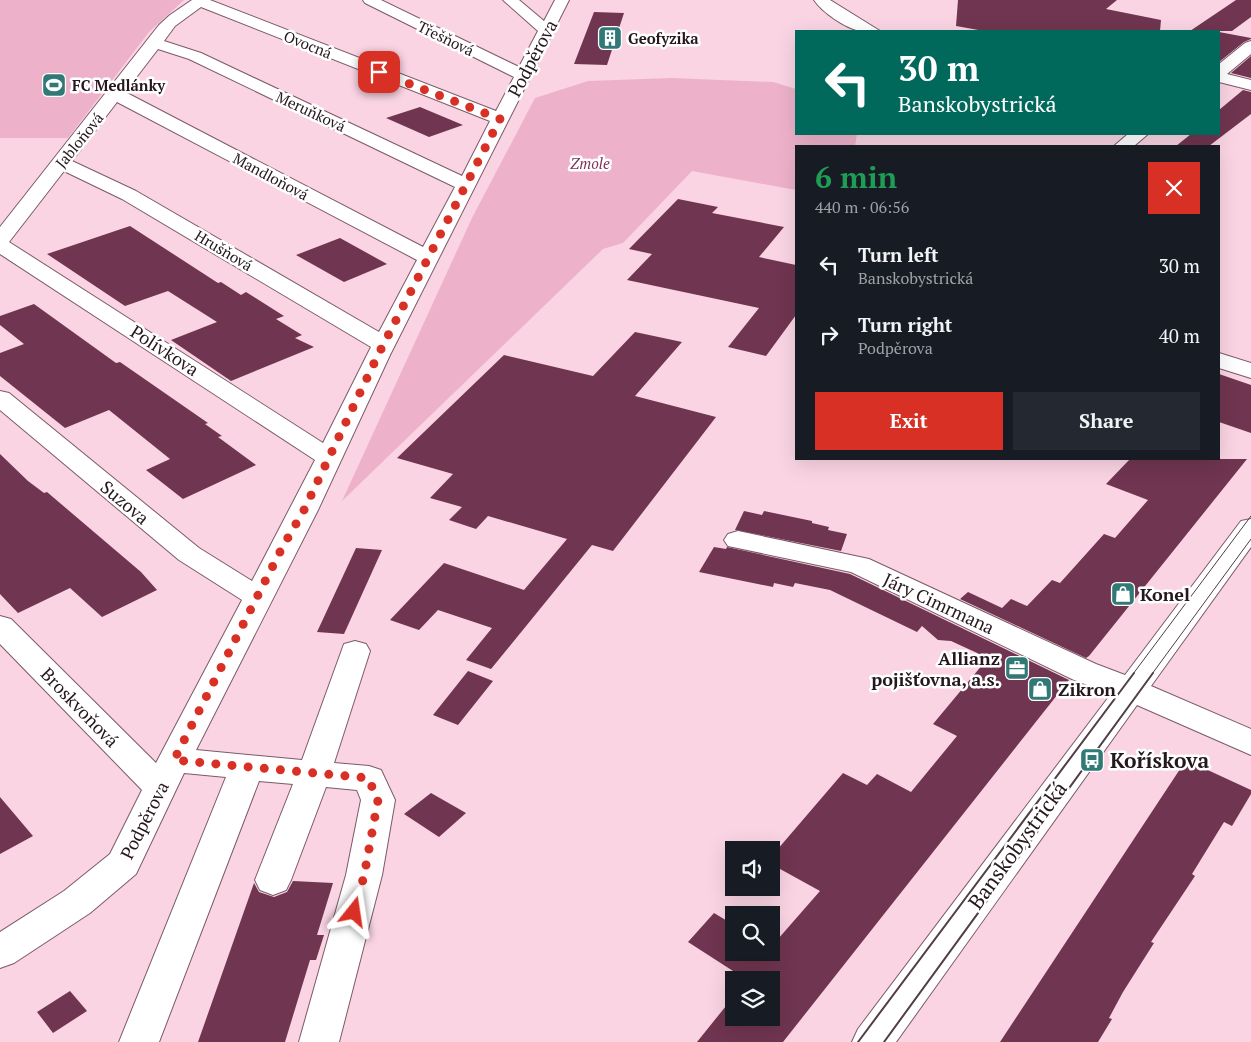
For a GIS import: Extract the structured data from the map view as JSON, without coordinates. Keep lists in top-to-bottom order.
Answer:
{
  "streets": {
    "street": [
      "Třešňová",
      "Ovocná",
      "Podpěrova",
      "Meruňková",
      "Jabloňová",
      "Mandloňová",
      "Hrušňová",
      "Polívkova",
      "Suzova",
      "Járy Cimrmana",
      "Broskvoňová",
      "Banskobystrická"
    ]
  },
  "crossings": [
    ["Třešňová", "Podpěrova"],
    ["Ovocná", "Podpěrova"],
    ["Ovocná", "Jabloňová"],
    ["Podpěrova", "Meruňková"],
    ["Podpěrova", "Mandloňová"],
    ["Podpěrova", "Hrušňová"],
    ["Podpěrova", "Polívkova"],
    ["Podpěrova", "Suzova"],
    ["Podpěrova", "Broskvoňová"],
    ["Meruňková", "Jabloňová"],
    ["Jabloňová", "Mandloňová"],
    ["Jabloňová", "Hrušňová"],
    ["Járy Cimrmana", "Banskobystrická"]
  ],
  "parks": ["Zmole"],
  "places": {
    "building": ["Geofyzika"],
    "sports": ["FC Medlánky"],
    "shop": ["Konel", "Zikron"],
    "office": ["Allianz pojišťovna, a.s."],
    "bus stop": ["Kořískova"]
  },
  "page": {
    "turn": ["30 m", "Banskobystrická"],
    "heading": ["6 min", "440 m · 06:56"],
    "list": [
      {
        "name": "Turn left",
        "note": "Banskobystrická",
        "value": "30 m"
      },
      {
        "name": "Turn right",
        "note": "Podpěrova",
        "value": "40 m"
      }
    ],
    "buttons": ["Exit", "Share"]
  }
}
